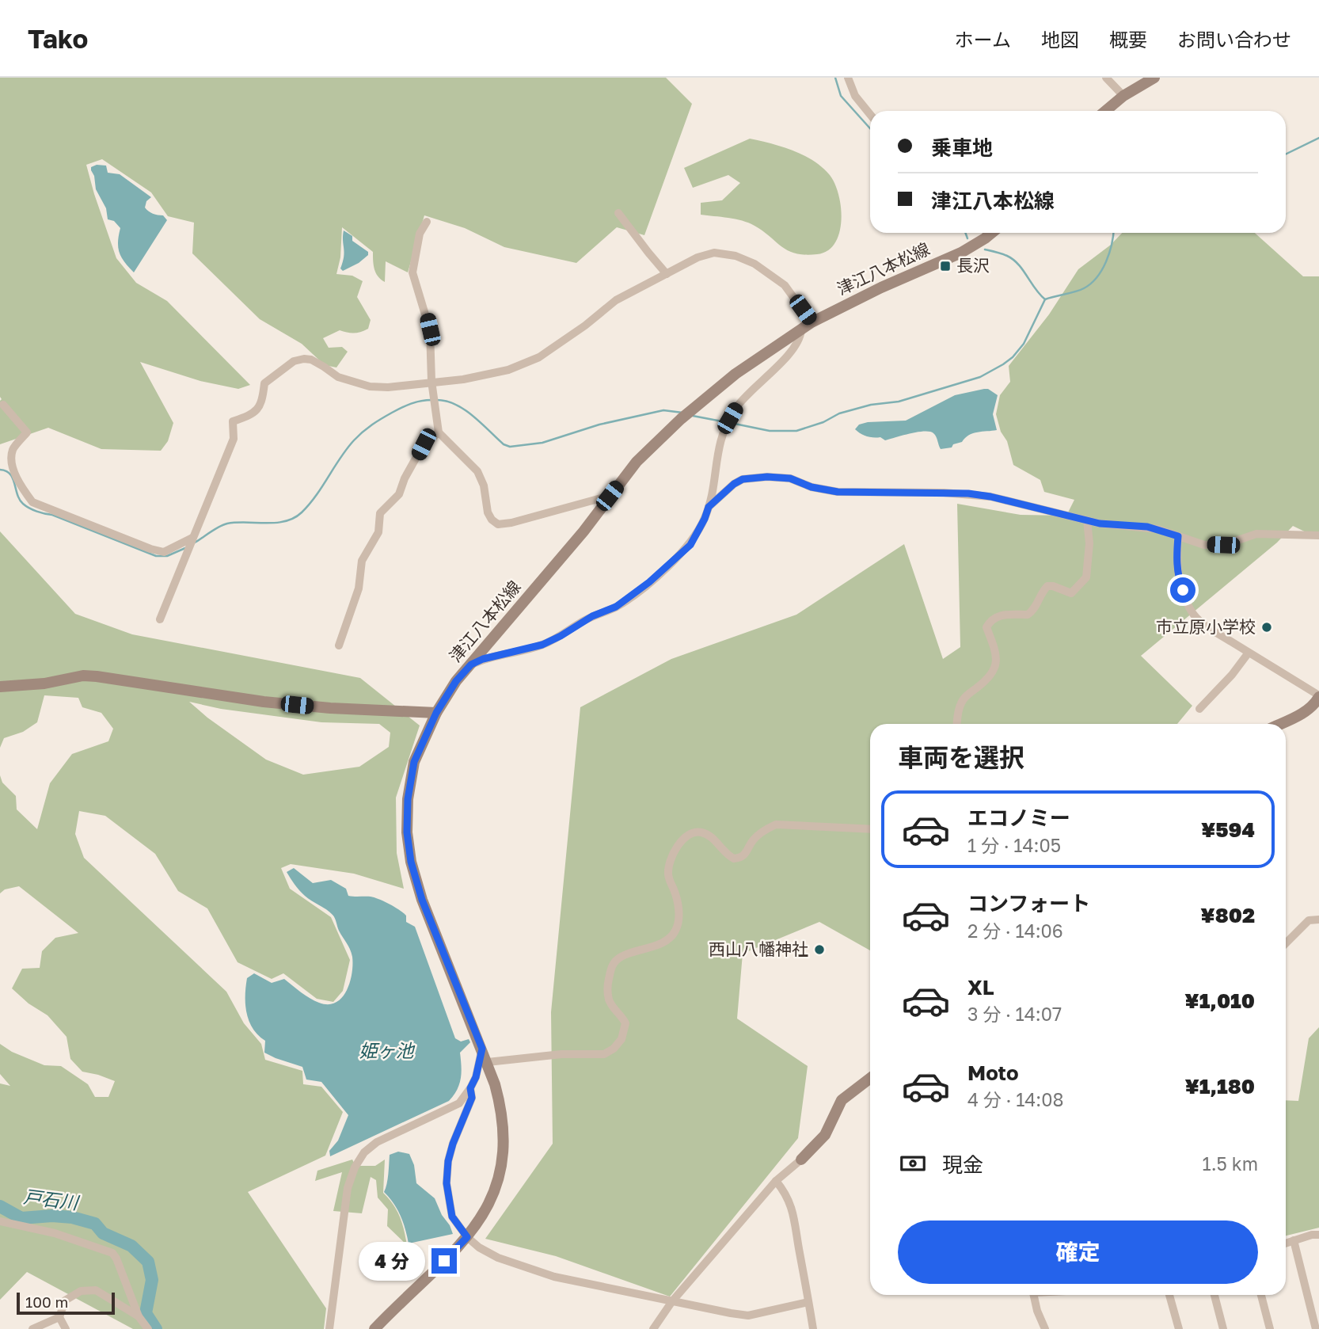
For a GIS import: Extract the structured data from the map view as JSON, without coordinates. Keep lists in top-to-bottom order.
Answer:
{
  "streets": {
    "main road": ["津江八本松線"]
  },
  "water": ["姫ヶ池", "戸石川"],
  "places": {
    "transit": ["長沢"],
    "other": ["市立原小学校", "西山八幡神社"]
  },
  "scale_bar": "100 m",
  "page": {
    "header": "Tako",
    "nav": [
      "ホーム",
      "地図",
      "概要",
      "お問い合わせ"
    ],
    "banner": ["乗車地", "津江八本松線"],
    "heading": "車両を選択",
    "list": [
      {
        "name": "エコノミー",
        "note": "1 分 · 14:05",
        "value": "¥594"
      },
      {
        "name": "コンフォート",
        "note": "2 分 · 14:06",
        "value": "¥802"
      },
      {
        "name": "XL",
        "note": "3 分 · 14:07",
        "value": "¥1,010"
      },
      {
        "name": "Moto",
        "note": "4 分 · 14:08",
        "value": "¥1,180"
      }
    ],
    "pay": ["現金", "1.5 km"],
    "buttons": "確定",
    "bubble": "4 分",
    "scale": "100 m"
  }
}
